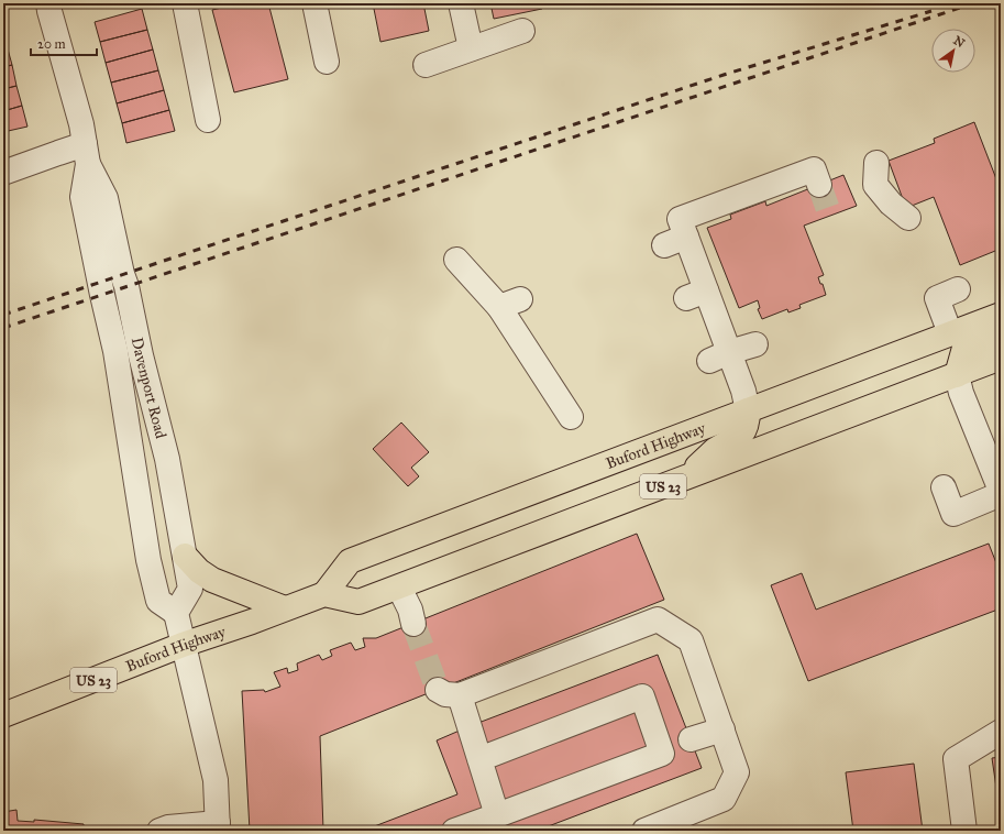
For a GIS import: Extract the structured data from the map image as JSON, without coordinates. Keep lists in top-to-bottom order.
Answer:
{
  "streets": {
    "main road": ["Buford Highway", "US 23"],
    "street": ["Davenport Road"]
  },
  "crossings": [
    ["Buford Highway", "US 23"]
  ],
  "scale_bar": "20 m",
  "north": "top right"
}
